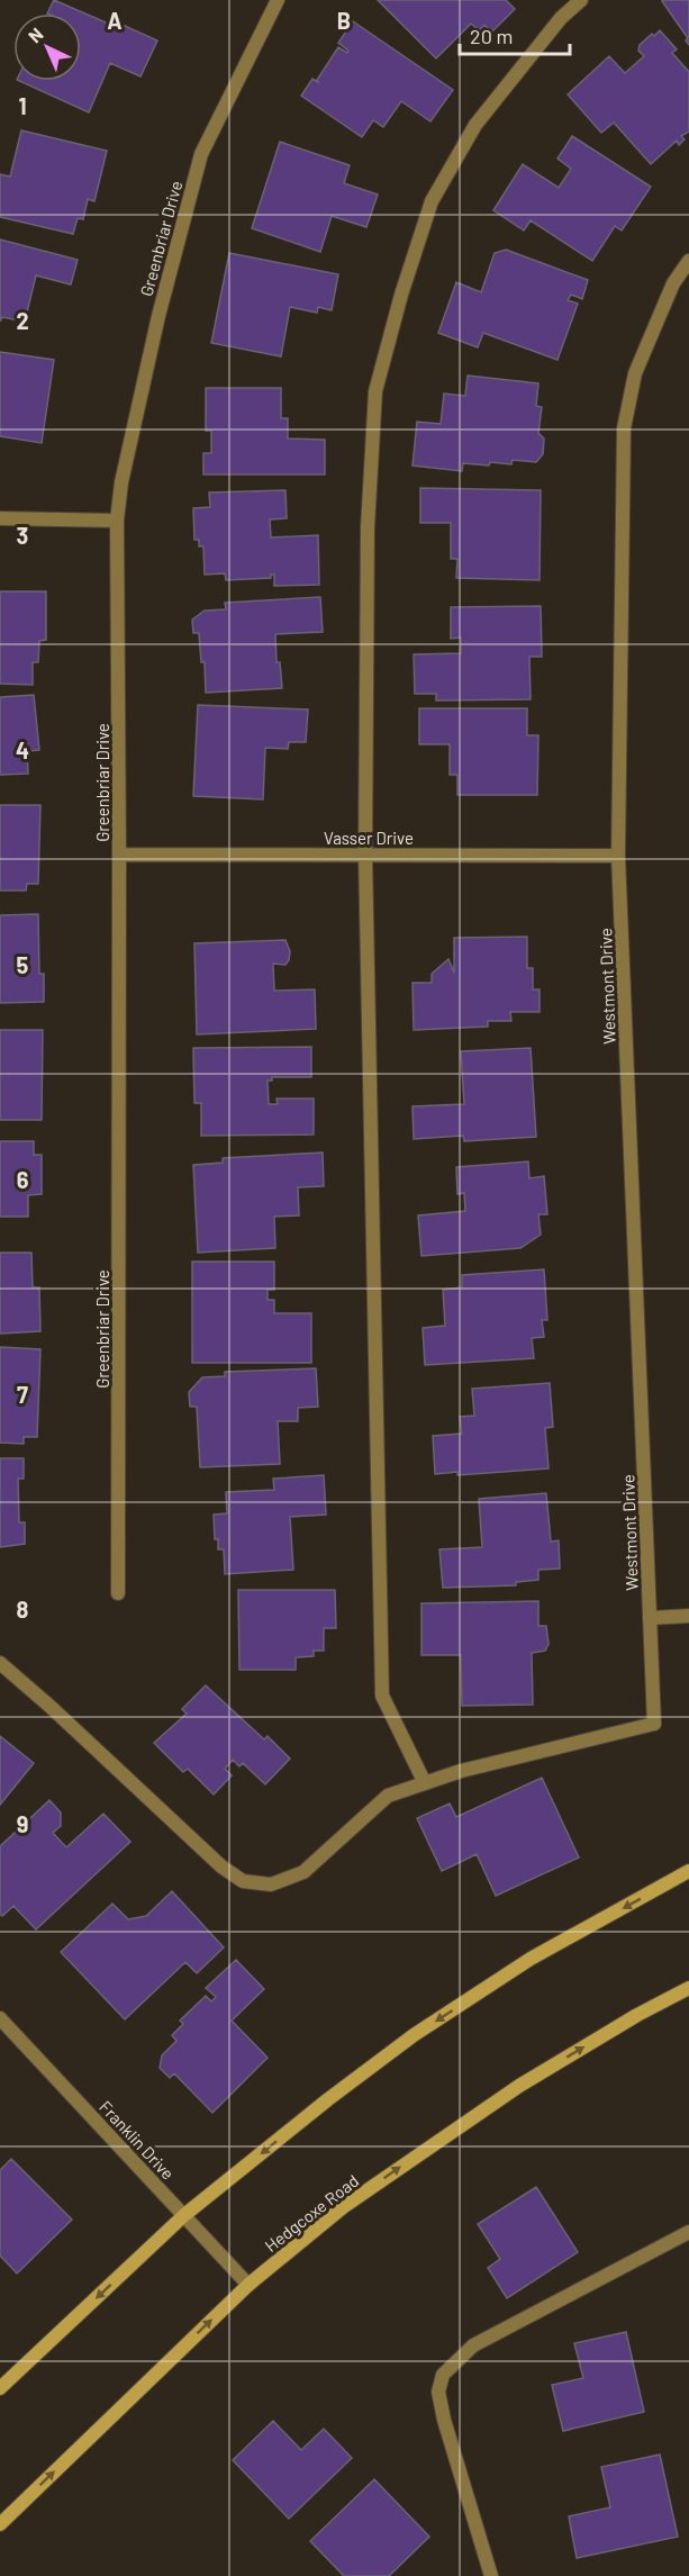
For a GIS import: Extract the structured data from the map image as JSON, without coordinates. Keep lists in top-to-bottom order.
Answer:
{
  "streets": {
    "main road": ["Hedgcoxe Road"],
    "street": [
      "Greenbriar Drive",
      "Vasser Drive",
      "Westmont Drive",
      "Franklin Drive"
    ]
  },
  "crossings": [
    ["Greenbriar Drive", "Vasser Drive"],
    ["Vasser Drive", "Westmont Drive"],
    ["Franklin Drive", "Hedgcoxe Road"]
  ],
  "scale_bar": "20 m",
  "north": "top left",
  "grid": {
    "columns": ["A", "B"],
    "rows": [
      "1",
      "2",
      "3",
      "4",
      "5",
      "6",
      "7",
      "8",
      "9"
    ]
  }
}
